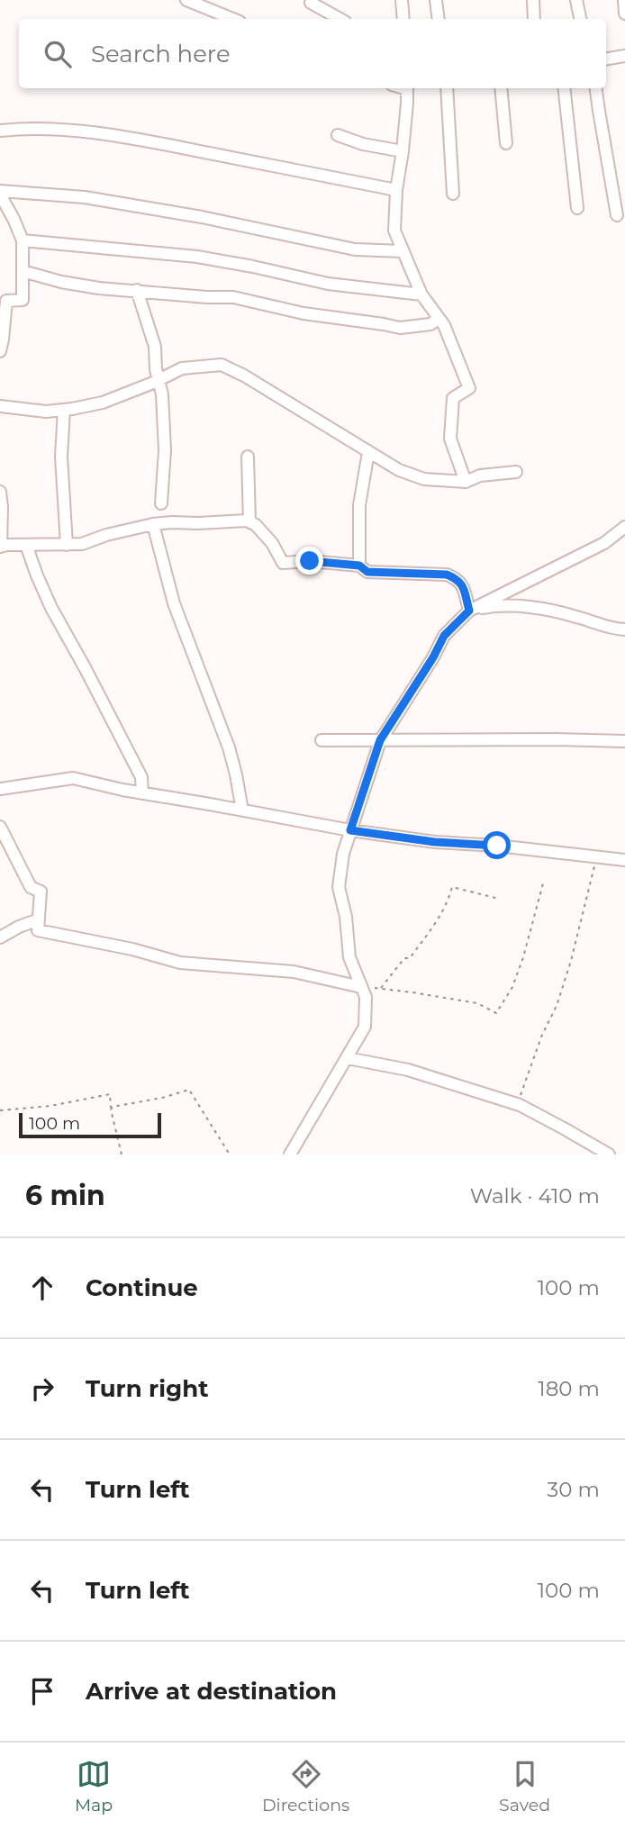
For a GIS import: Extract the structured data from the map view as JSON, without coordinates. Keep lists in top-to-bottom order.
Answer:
{
  "scale_bar": "100 m",
  "page": {
    "search": "Search here",
    "scale": "100 m",
    "heading": ["6 min", "Walk · 410 m"],
    "list": [
      ["Continue", "100 m"],
      ["Turn right", "180 m"],
      ["Turn left", "30 m"],
      ["Turn left", "100 m"],
      "Arrive at destination"
    ],
    "nav": ["Map", "Directions", "Saved"]
  }
}
